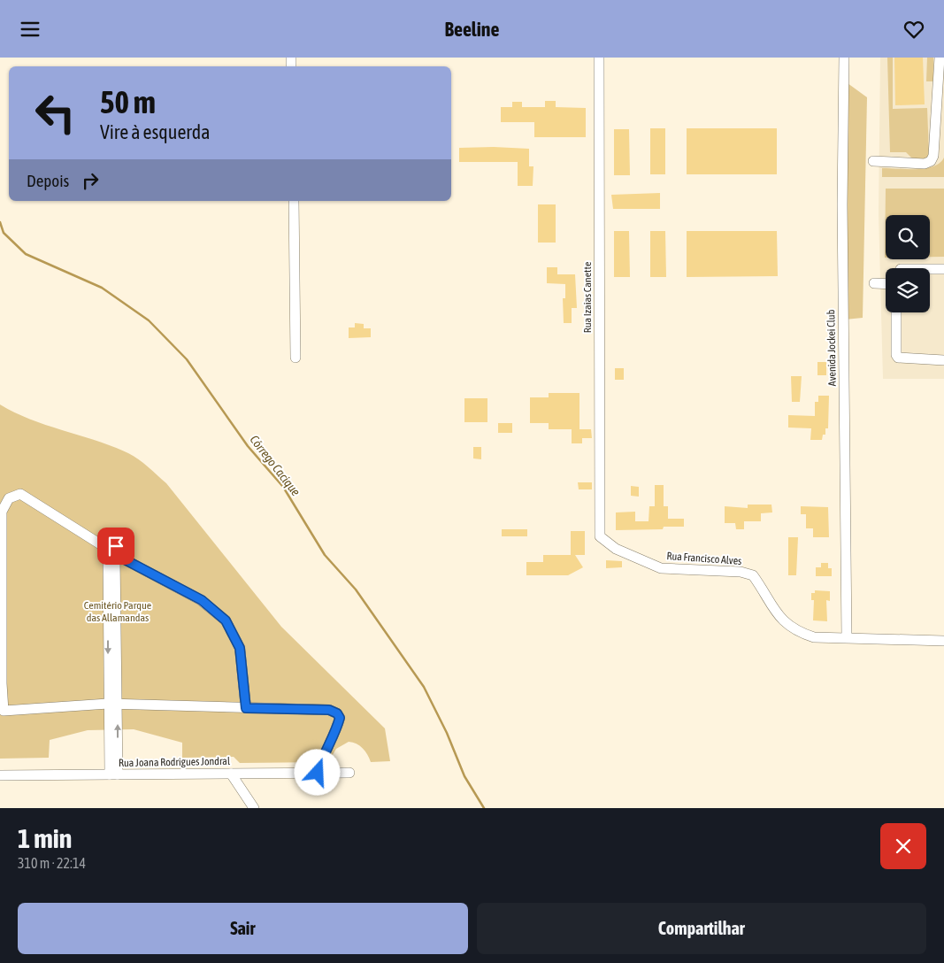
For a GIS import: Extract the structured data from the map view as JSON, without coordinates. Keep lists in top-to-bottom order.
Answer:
{
  "streets": {
    "street": [
      "Rua Izaias Canette",
      "Avenida Jockei Club",
      "Rua Francisco Alves",
      "Rua Joana Rodrigues Jondral"
    ]
  },
  "crossings": [
    ["Rua Izaias Canette", "Rua Francisco Alves"],
    ["Avenida Jockei Club", "Rua Francisco Alves"]
  ],
  "water": ["Córrego Cacique"],
  "parks": ["Cemitério Parque das Allamandas"],
  "page": {
    "header": "Beeline",
    "turn": ["50 m", "Vire à esquerda"],
    "then": "Depois",
    "heading": ["1 min", "310 m · 22:14"],
    "buttons": ["Sair", "Compartilhar"]
  }
}
